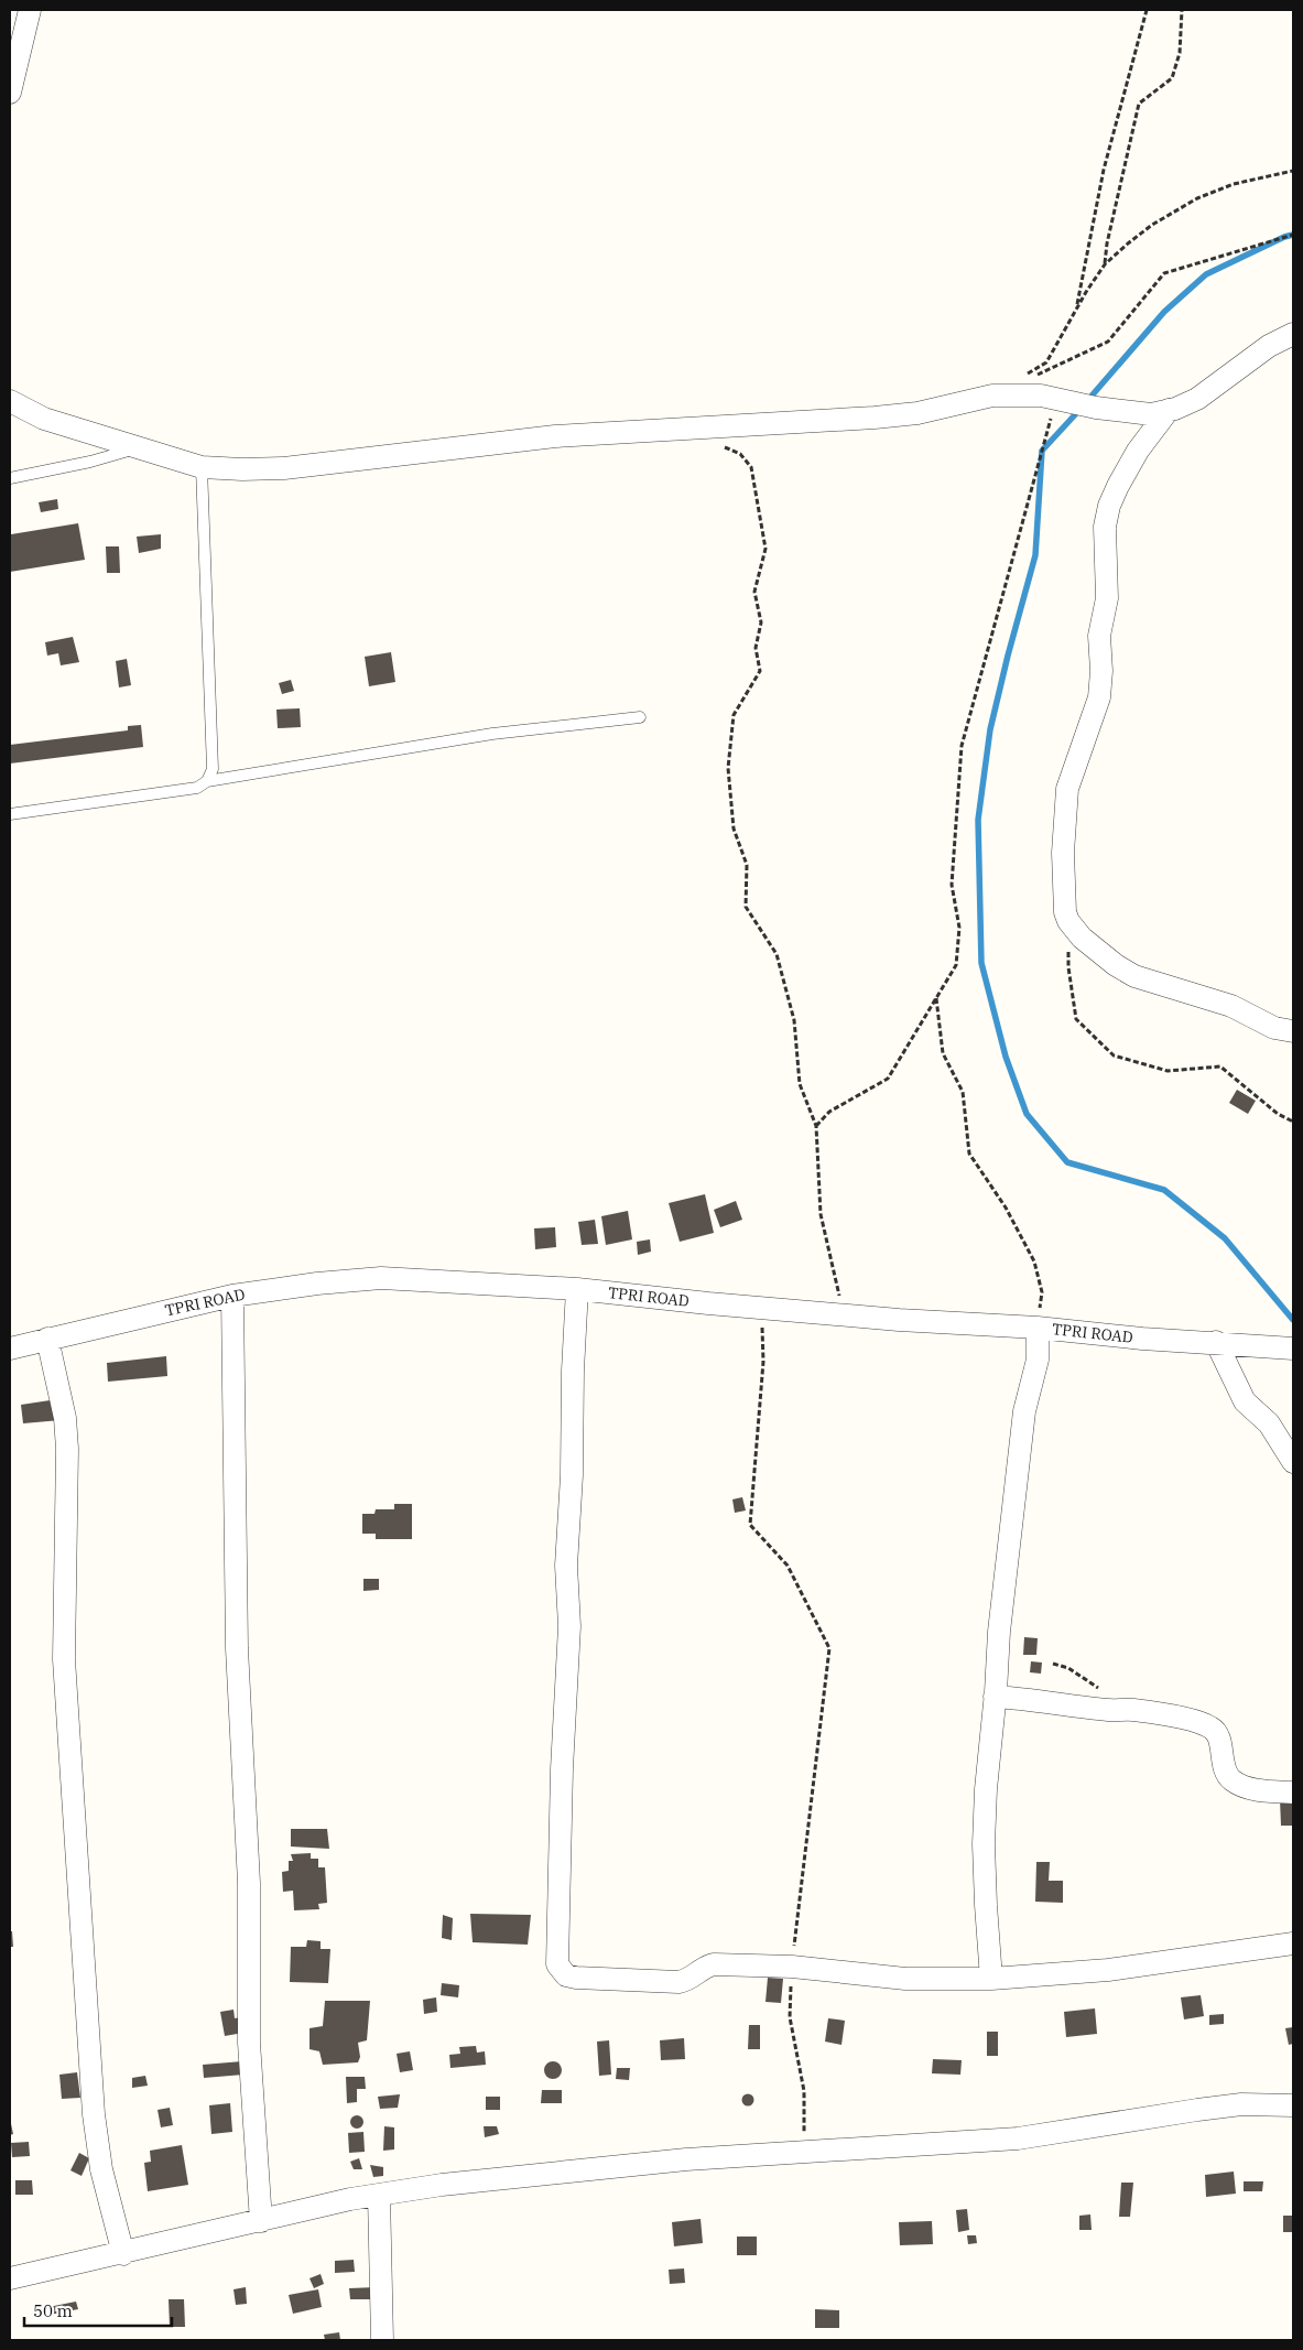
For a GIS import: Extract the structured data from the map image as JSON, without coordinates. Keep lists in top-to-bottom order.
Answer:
{
  "streets": {
    "street": ["TPRI ROAD"]
  },
  "scale_bar": "50 m"
}
